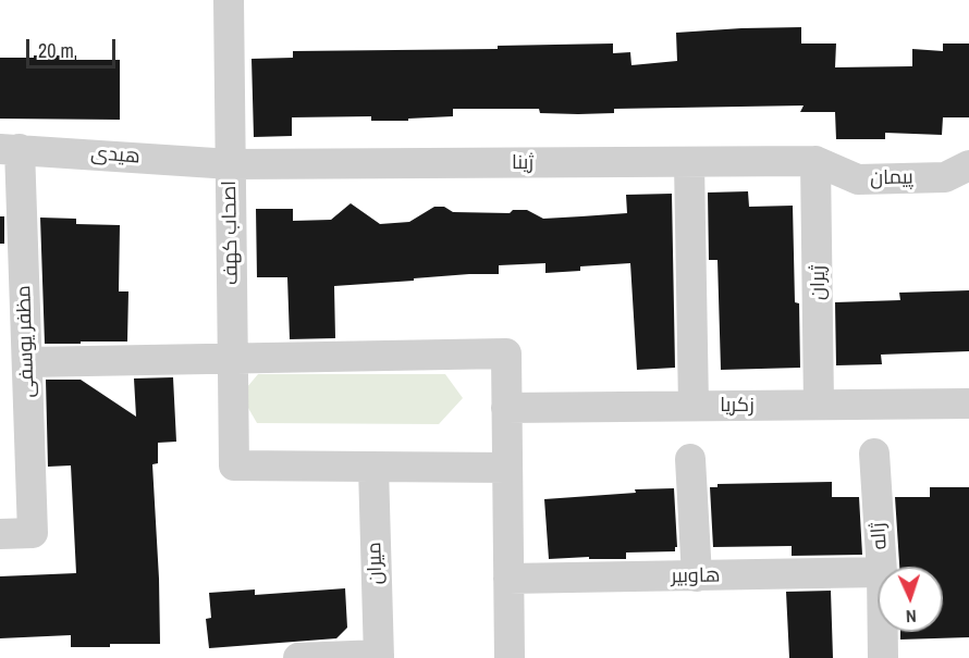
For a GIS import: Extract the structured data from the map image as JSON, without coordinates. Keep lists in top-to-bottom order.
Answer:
{
  "streets": {
    "street": [
      "هیدی",
      "ژینا",
      "پیمان",
      "اصحاب کهف",
      "ژیران",
      "مظفر یوسفی",
      "زکریا",
      "ژاله",
      "میران",
      "هاوبیر"
    ]
  },
  "crossings": [
    ["هیدی", "ژینا"],
    ["هیدی", "اصحاب کهف"],
    ["هیدی", "مظفر یوسفی"],
    ["ژینا", "پیمان"],
    ["ژینا", "اصحاب کهف"],
    ["ژینا", "ژیران"],
    ["پیمان", "ژیران"],
    ["اصحاب کهف", "میران"],
    ["ژیران", "زکریا"]
  ],
  "scale_bar": "20 m",
  "north": "bottom"
}
